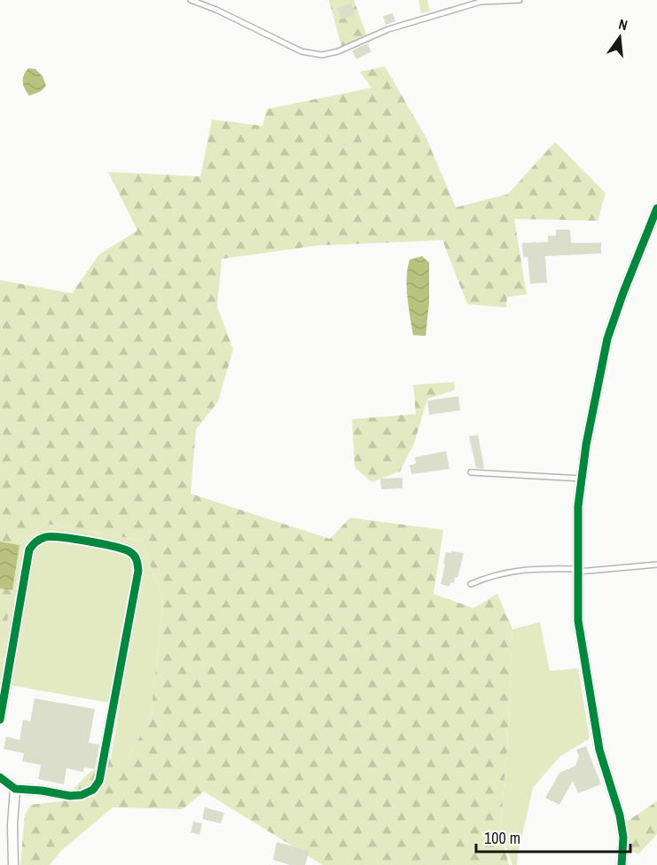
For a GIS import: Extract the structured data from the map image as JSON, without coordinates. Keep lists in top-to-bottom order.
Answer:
{
  "scale_bar": "100 m",
  "north": "top"
}
